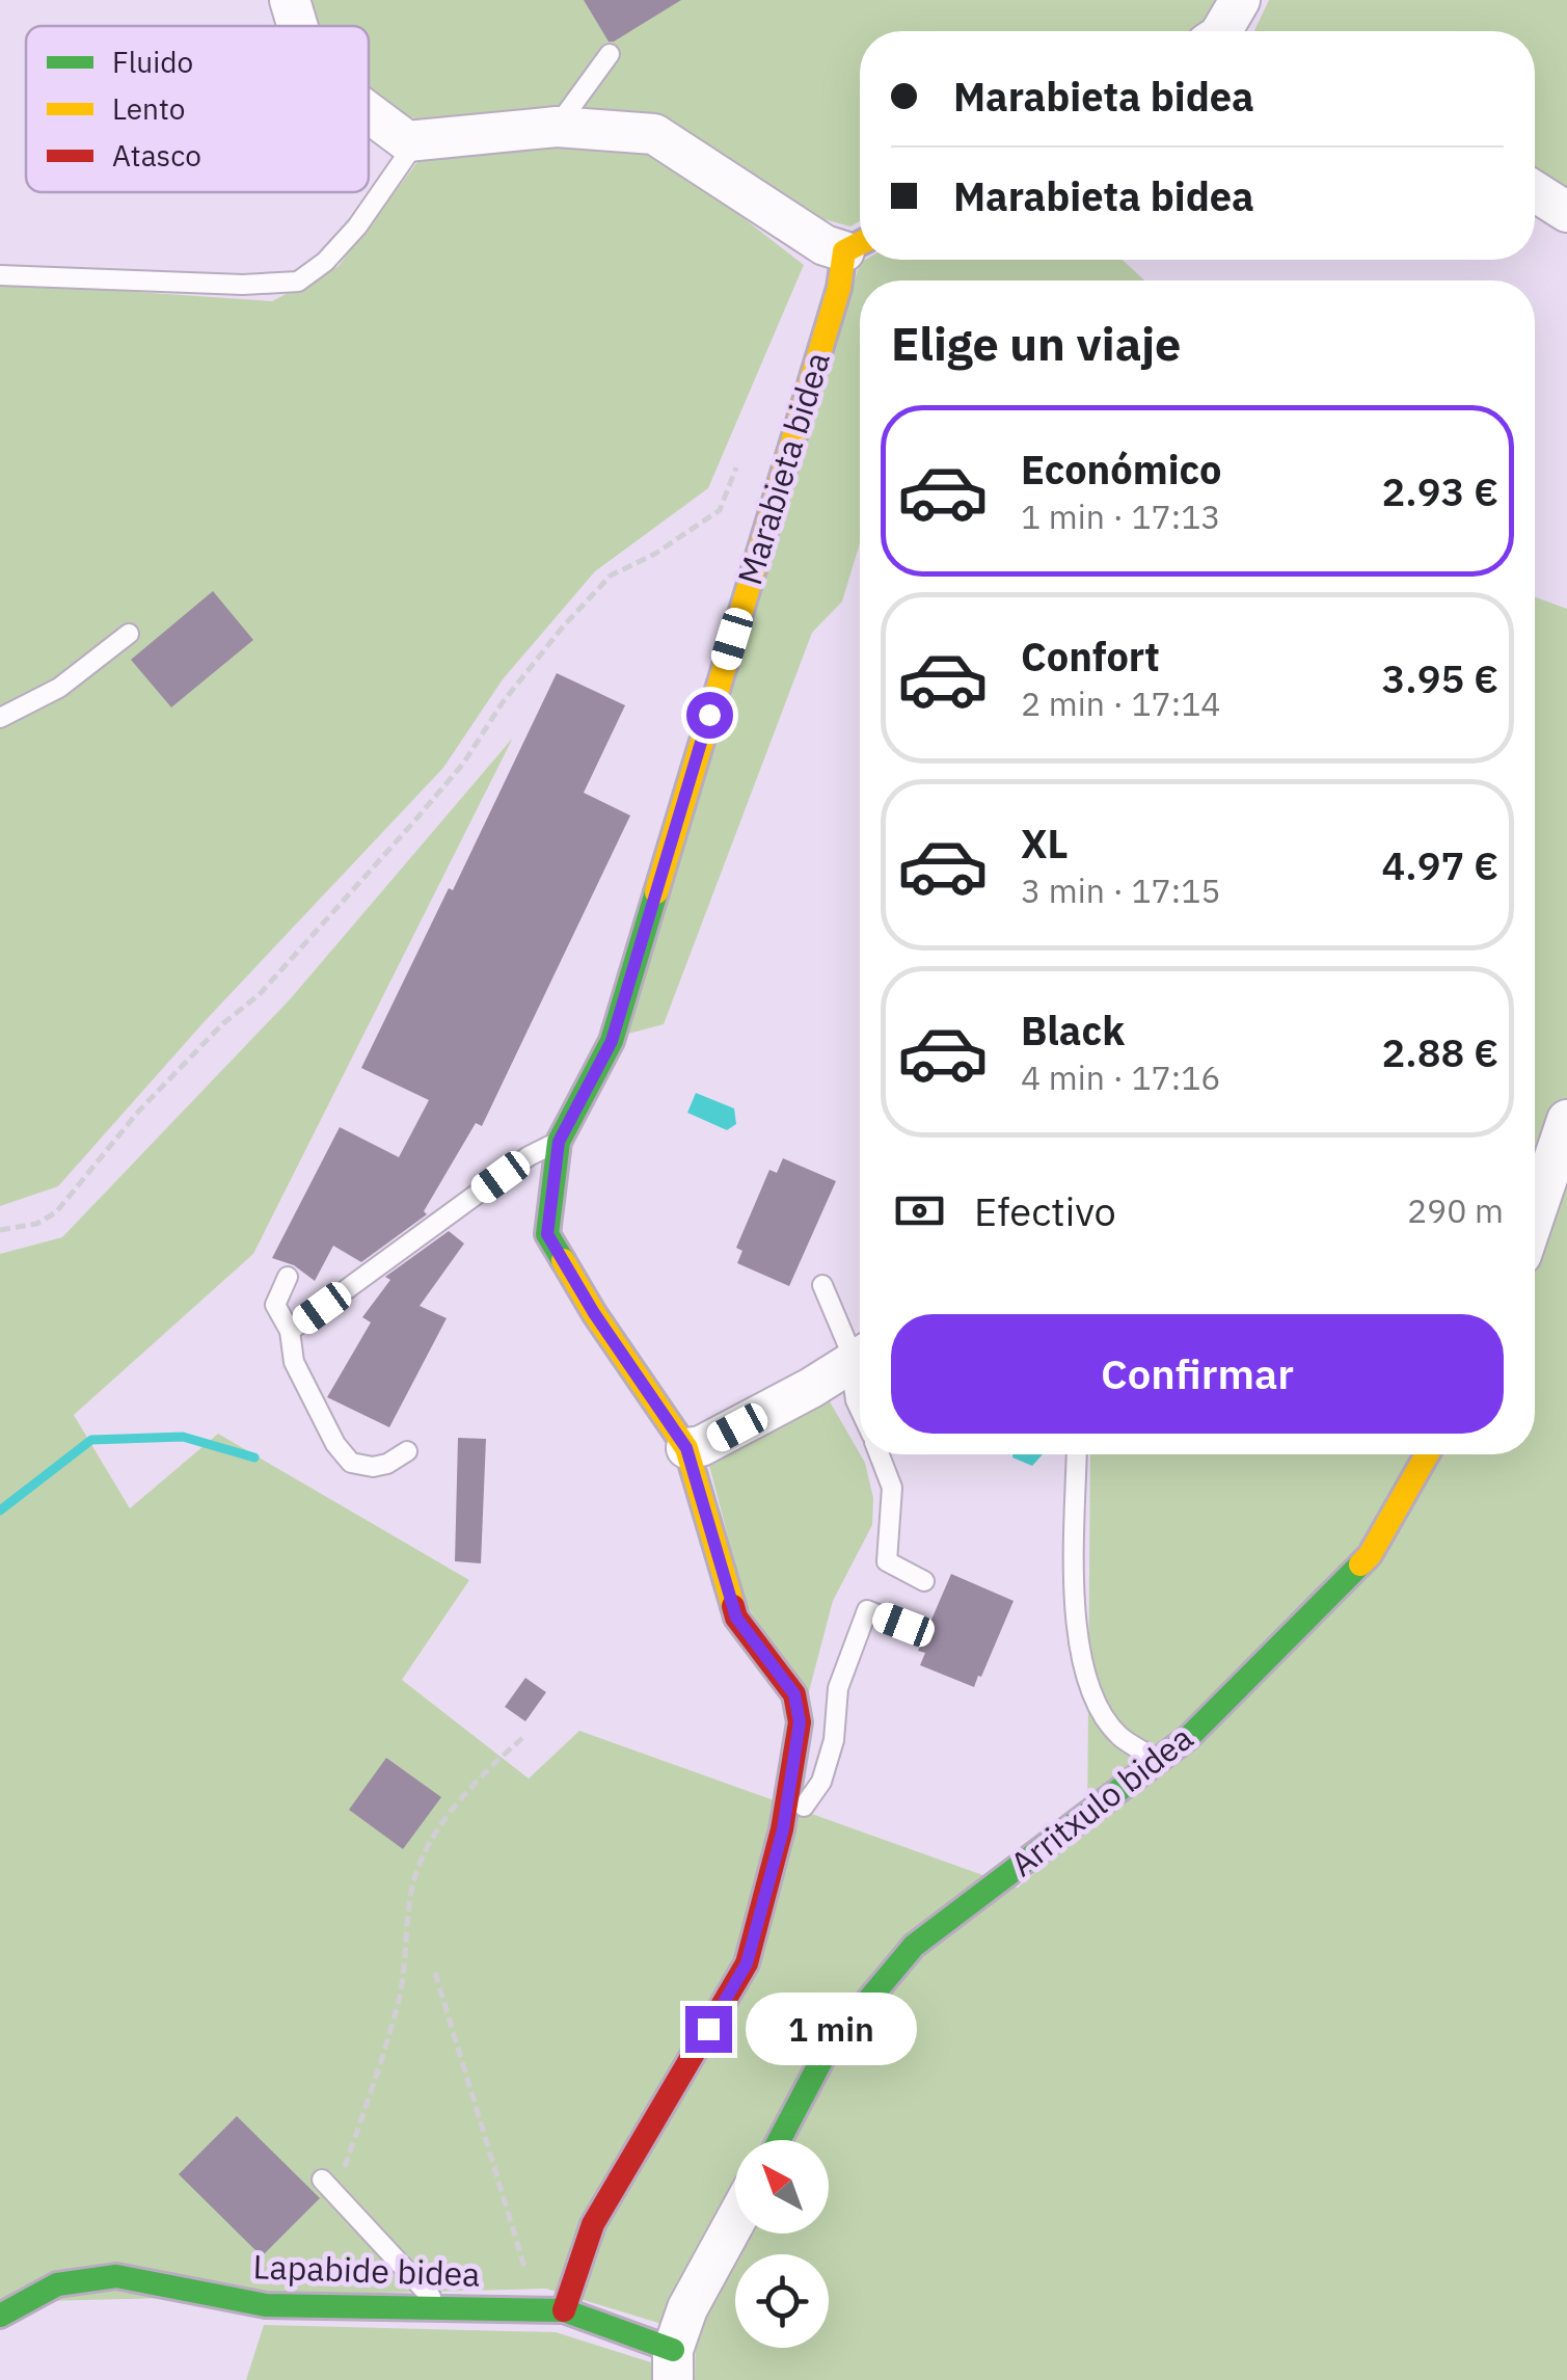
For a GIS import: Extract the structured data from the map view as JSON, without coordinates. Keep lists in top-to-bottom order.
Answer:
{
  "streets": {
    "street": ["Marabieta bidea", "Arritxulo bidea", "Lapabide bidea"]
  },
  "crossings": [
    ["Marabieta bidea", "Lapabide bidea"]
  ],
  "legend": ["Fluido", "Lento", "Atasco"],
  "north": "top left",
  "page": {
    "banner": ["Marabieta bidea", "Marabieta bidea"],
    "heading": "Elige un viaje",
    "list": [
      {
        "name": "Económico",
        "note": "1 min · 17:13",
        "value": "2.93 €"
      },
      {
        "name": "Confort",
        "note": "2 min · 17:14",
        "value": "3.95 €"
      },
      {
        "name": "XL",
        "note": "3 min · 17:15",
        "value": "4.97 €"
      },
      {
        "name": "Black",
        "note": "4 min · 17:16",
        "value": "2.88 €"
      }
    ],
    "pay": ["Efectivo", "290 m"],
    "buttons": "Confirmar",
    "bubble": "1 min"
  }
}
